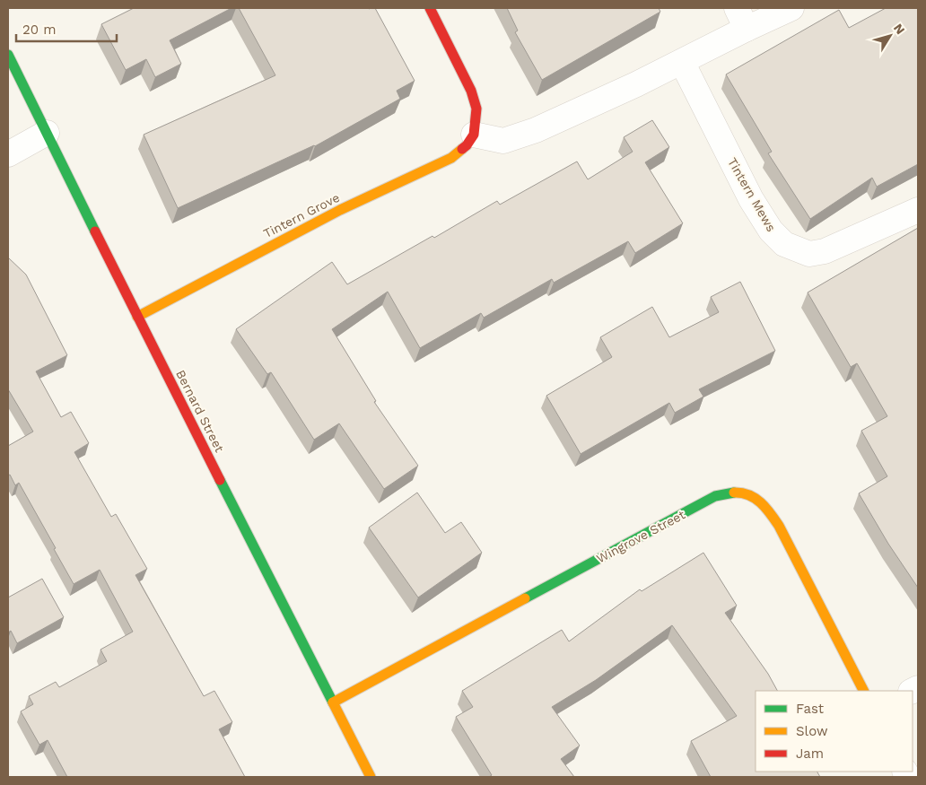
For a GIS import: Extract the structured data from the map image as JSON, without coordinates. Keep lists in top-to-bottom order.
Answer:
{
  "streets": {
    "street": [
      "Tintern Mews",
      "Tintern Grove",
      "Bernard Street",
      "Wingrove Street"
    ]
  },
  "crossings": [
    ["Tintern Grove", "Bernard Street"],
    ["Bernard Street", "Wingrove Street"]
  ],
  "legend": ["Fast", "Slow", "Jam"],
  "scale_bar": "20 m",
  "north": "top right"
}
